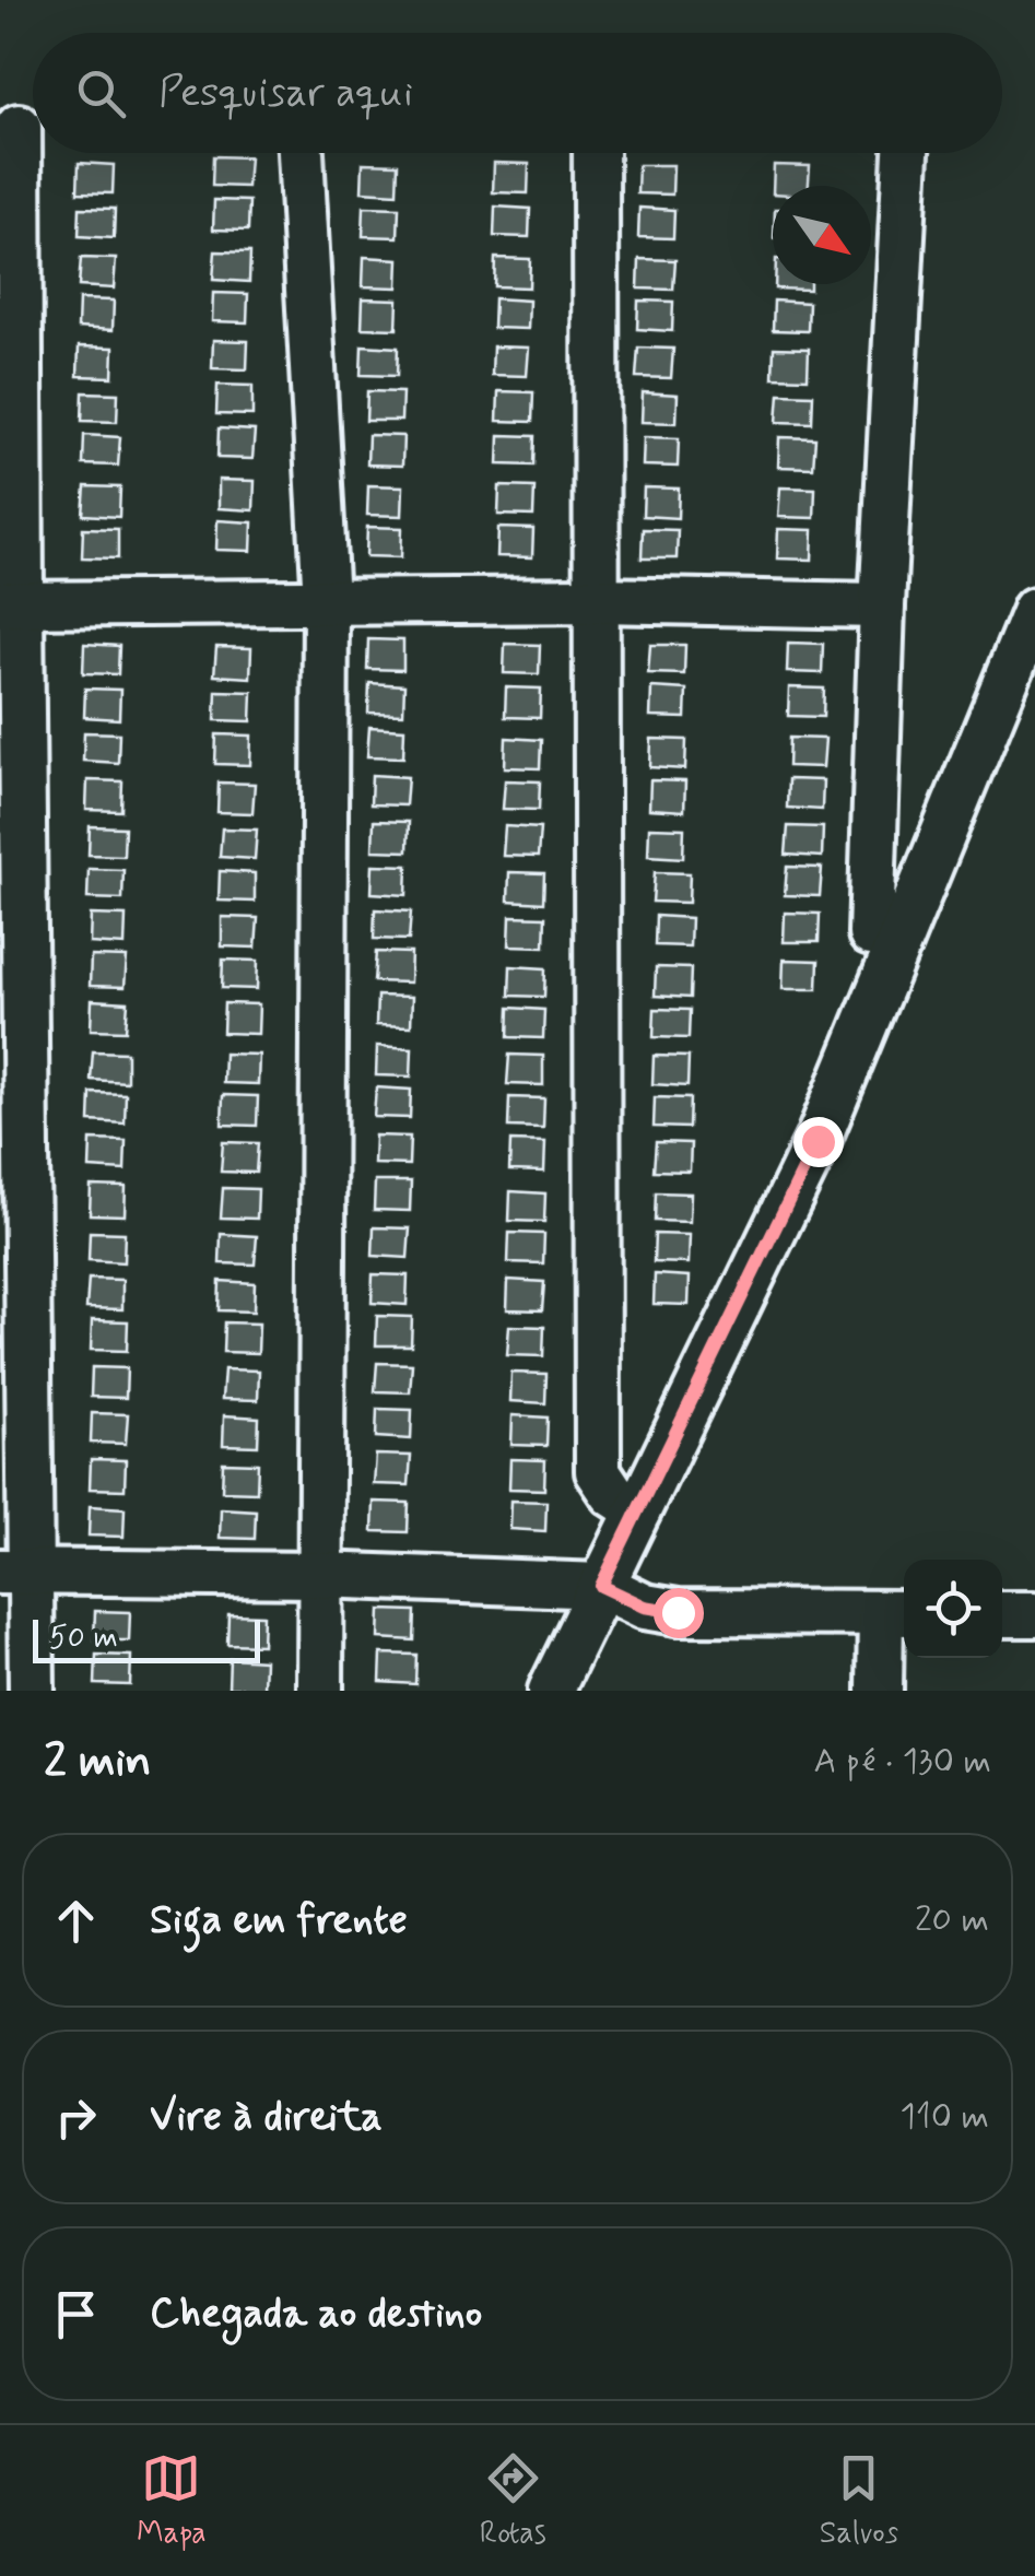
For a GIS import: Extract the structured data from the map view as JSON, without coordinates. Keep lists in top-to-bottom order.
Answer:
{
  "scale_bar": "50 m",
  "north": "bottom right",
  "page": {
    "search": "Pesquisar aqui",
    "scale": "50 m",
    "heading": ["2 min", "A pé · 130 m"],
    "list": [
      ["Siga em frente", "20 m"],
      ["Vire à direita", "110 m"],
      "Chegada ao destino"
    ],
    "nav": ["Mapa", "Rotas", "Salvos"]
  }
}
